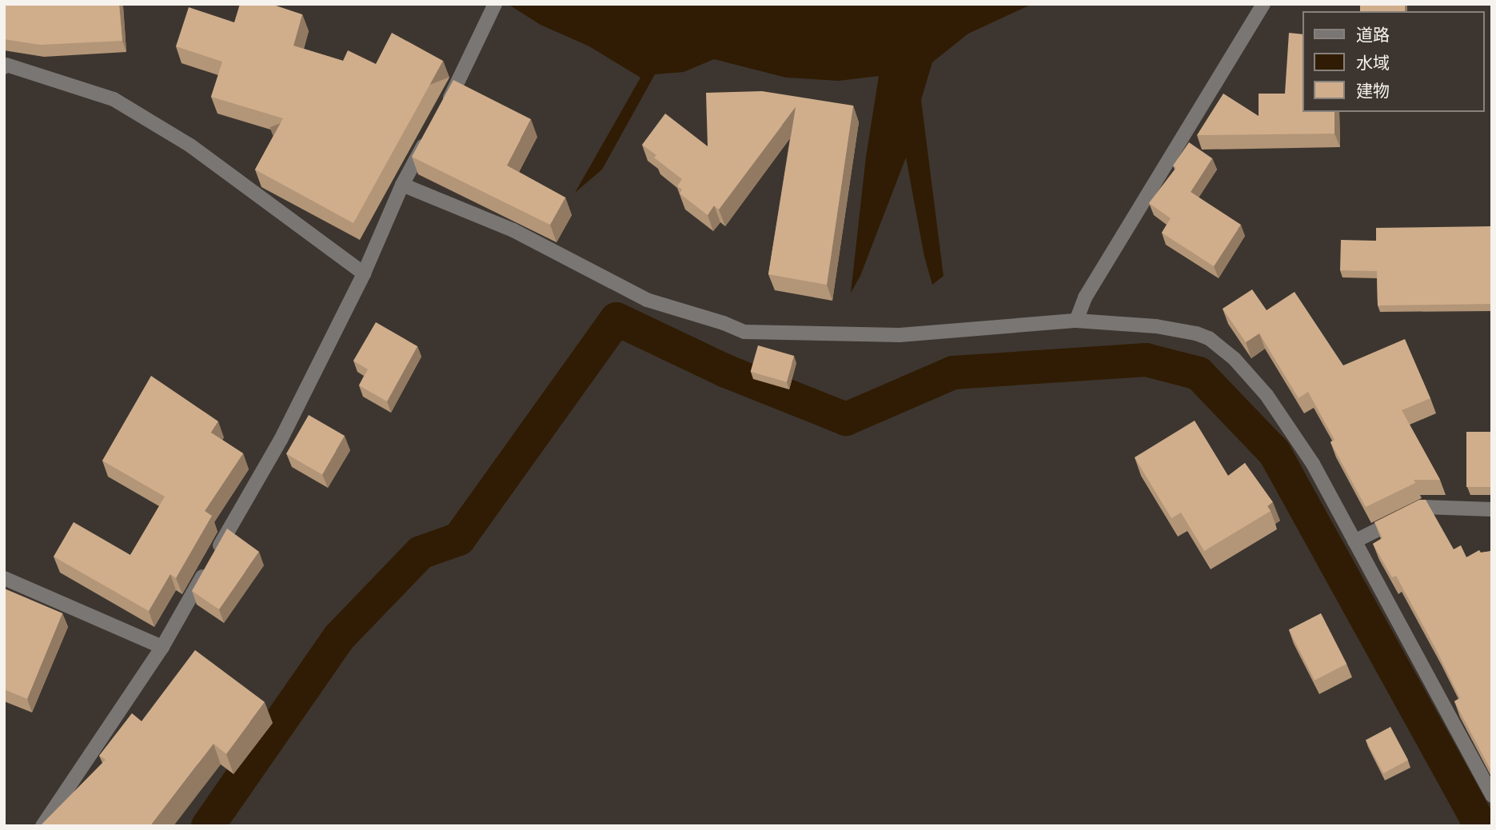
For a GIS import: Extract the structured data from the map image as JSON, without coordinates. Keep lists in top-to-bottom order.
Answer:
{
  "legend": ["道路", "水域", "建物"]
}
